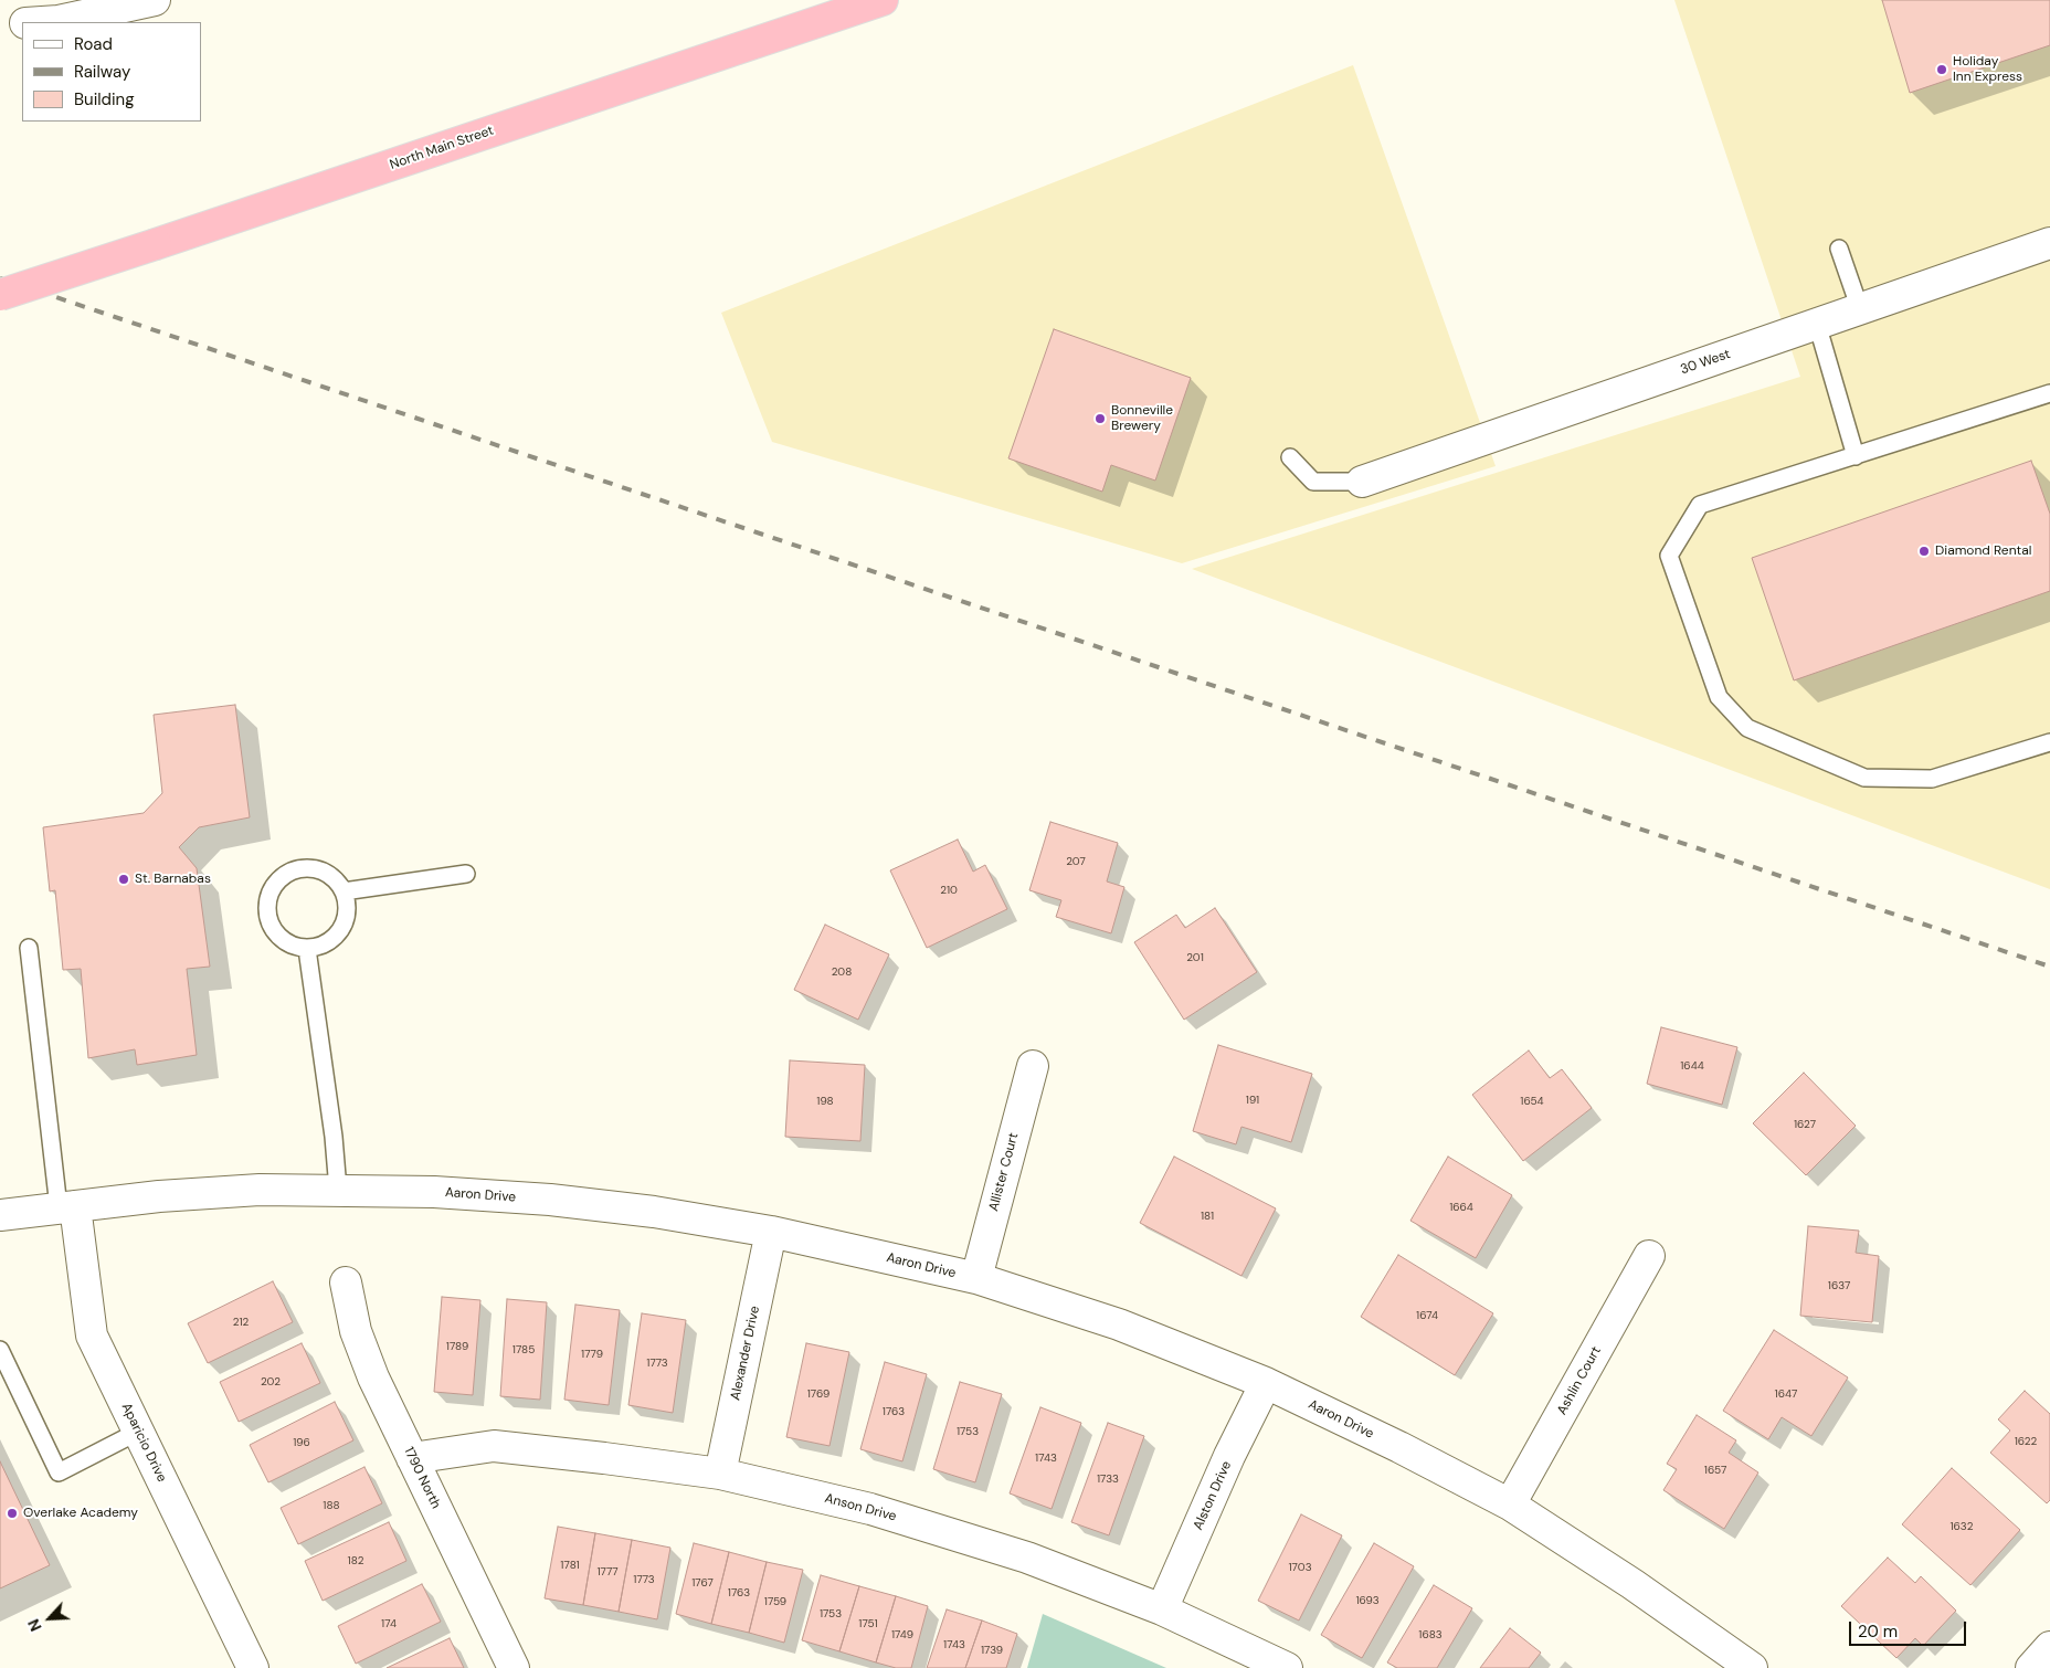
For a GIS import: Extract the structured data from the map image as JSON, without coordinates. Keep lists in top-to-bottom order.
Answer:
{
  "streets": {
    "highway": ["North Main Street"],
    "street": [
      "30 West",
      "Allister Court",
      "Aaron Drive",
      "Alexander Drive",
      "Ashlin Court",
      "Aparicio Drive",
      "1790 North",
      "Alston Drive",
      "Anson Drive"
    ]
  },
  "crossings": [
    ["Allister Court", "Aaron Drive"],
    ["Aaron Drive", "Alexander Drive"],
    ["Aaron Drive", "Ashlin Court"],
    ["Aaron Drive", "Aparicio Drive"],
    ["Aaron Drive", "Alston Drive"],
    ["Alexander Drive", "Anson Drive"],
    ["1790 North", "Anson Drive"],
    ["Alston Drive", "Anson Drive"]
  ],
  "places": [
    "Holiday Inn Express",
    "Bonneville Brewery",
    "Diamond Rental",
    "St. Barnabas",
    "Overlake Academy"
  ],
  "house_numbers": [
    "207",
    "210",
    "201",
    "208",
    "1644",
    "191",
    "198",
    "1654",
    "1627",
    "1664",
    "181",
    "1637",
    "1674",
    "212",
    "1789",
    "1785",
    "1779",
    "1773",
    "202",
    "1769",
    "1647",
    "1763",
    "1753",
    "1622",
    "196",
    "1743",
    "1657",
    "1733",
    "188",
    "1632",
    "182",
    "1781",
    "1703",
    "1777",
    "1773",
    "1767",
    "1763",
    "1693",
    "1759",
    "1753",
    "174",
    "1751",
    "1749",
    "1683",
    "1743",
    "1739"
  ],
  "legend": ["Road", "Railway", "Building"],
  "scale_bar": "20 m",
  "north": "bottom left"
}
